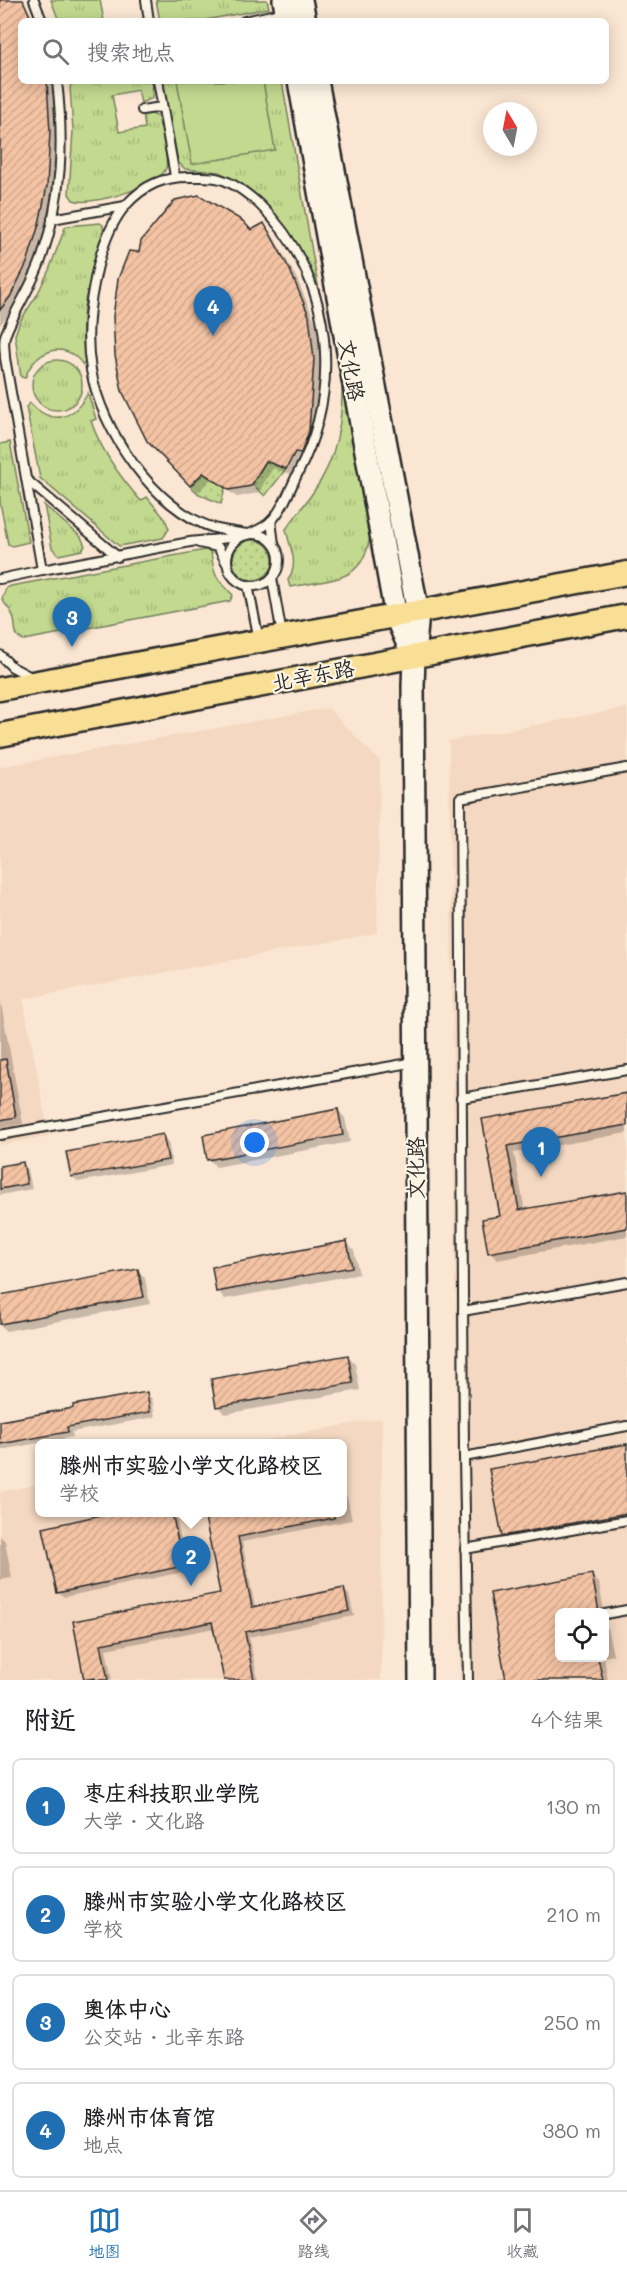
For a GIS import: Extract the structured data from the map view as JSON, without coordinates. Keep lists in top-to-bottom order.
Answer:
{
  "streets": {
    "main road": ["北辛东路"],
    "street": ["文化路"]
  },
  "crossings": [
    ["文化路", "北辛东路"]
  ],
  "north": "top",
  "page": {
    "search": "搜索地点",
    "pins": [
      "4",
      "3",
      "1",
      "2"
    ],
    "popup": ["滕州市实验小学文化路校区", "学校"],
    "heading": ["附近", "4个结果"],
    "list": [
      {
        "mark": "1",
        "name": "枣庄科技职业学院",
        "note": "大学 · 文化路",
        "value": "130 m"
      },
      {
        "mark": "2",
        "name": "滕州市实验小学文化路校区",
        "note": "学校",
        "value": "210 m"
      },
      {
        "mark": "3",
        "name": "奥体中心",
        "note": "公交站 · 北辛东路",
        "value": "250 m"
      },
      {
        "mark": "4",
        "name": "滕州市体育馆",
        "note": "地点",
        "value": "380 m"
      }
    ],
    "nav": ["地图", "路线", "收藏"]
  }
}
